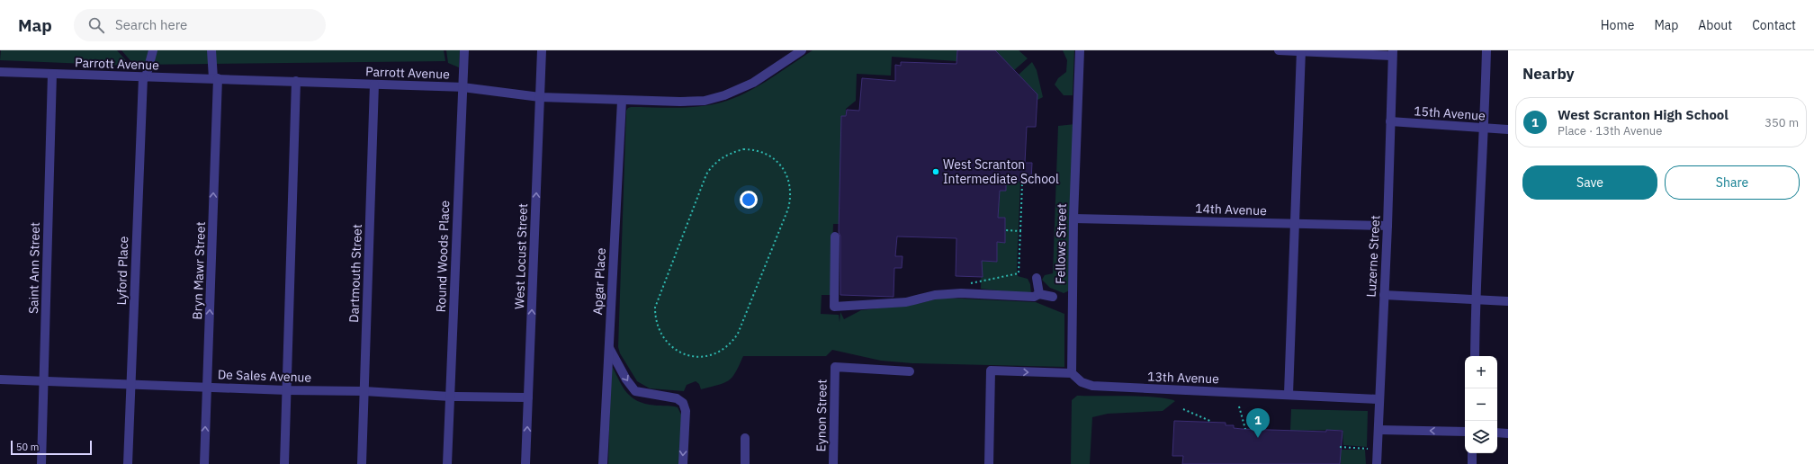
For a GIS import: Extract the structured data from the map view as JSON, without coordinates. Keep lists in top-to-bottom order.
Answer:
{
  "streets": {
    "street": [
      "Parrott Avenue",
      "15th Avenue",
      "14th Avenue",
      "Fellows Street",
      "Round Woods Place",
      "West Locust Street",
      "Luzerne Street",
      "Saint Ann Street",
      "Lyford Place",
      "Bryn Mawr Street",
      "Dartmouth Street",
      "Apgar Place",
      "De Sales Avenue",
      "13th Avenue",
      "Eynon Street"
    ]
  },
  "crossings": [
    ["Parrott Avenue", "Round Woods Place"],
    ["Parrott Avenue", "West Locust Street"],
    ["Parrott Avenue", "Saint Ann Street"],
    ["Parrott Avenue", "Lyford Place"],
    ["Parrott Avenue", "Bryn Mawr Street"],
    ["Parrott Avenue", "Dartmouth Street"],
    ["Parrott Avenue", "Apgar Place"],
    ["15th Avenue", "Luzerne Street"],
    ["14th Avenue", "Fellows Street"],
    ["14th Avenue", "Luzerne Street"],
    ["Fellows Street", "13th Avenue"],
    ["Round Woods Place", "De Sales Avenue"],
    ["West Locust Street", "De Sales Avenue"],
    ["Luzerne Street", "13th Avenue"],
    ["Saint Ann Street", "De Sales Avenue"],
    ["Lyford Place", "De Sales Avenue"],
    ["Bryn Mawr Street", "De Sales Avenue"],
    ["Dartmouth Street", "De Sales Avenue"]
  ],
  "one_way": ["West Locust Street"],
  "places": ["West Scranton Intermediate School"],
  "scale_bar": "50 m",
  "page": {
    "header": "Map",
    "search": "Search here",
    "nav": [
      "Home",
      "Map",
      "About",
      "Contact"
    ],
    "heading": "Nearby",
    "list": [
      {
        "mark": "1",
        "name": "West Scranton High School",
        "note": "Place · 13th Avenue",
        "value": "350 m"
      }
    ],
    "buttons": ["Save", "Share"],
    "map_buttons": ["+", "−"],
    "pins": "1",
    "scale": "50 m"
  }
}
